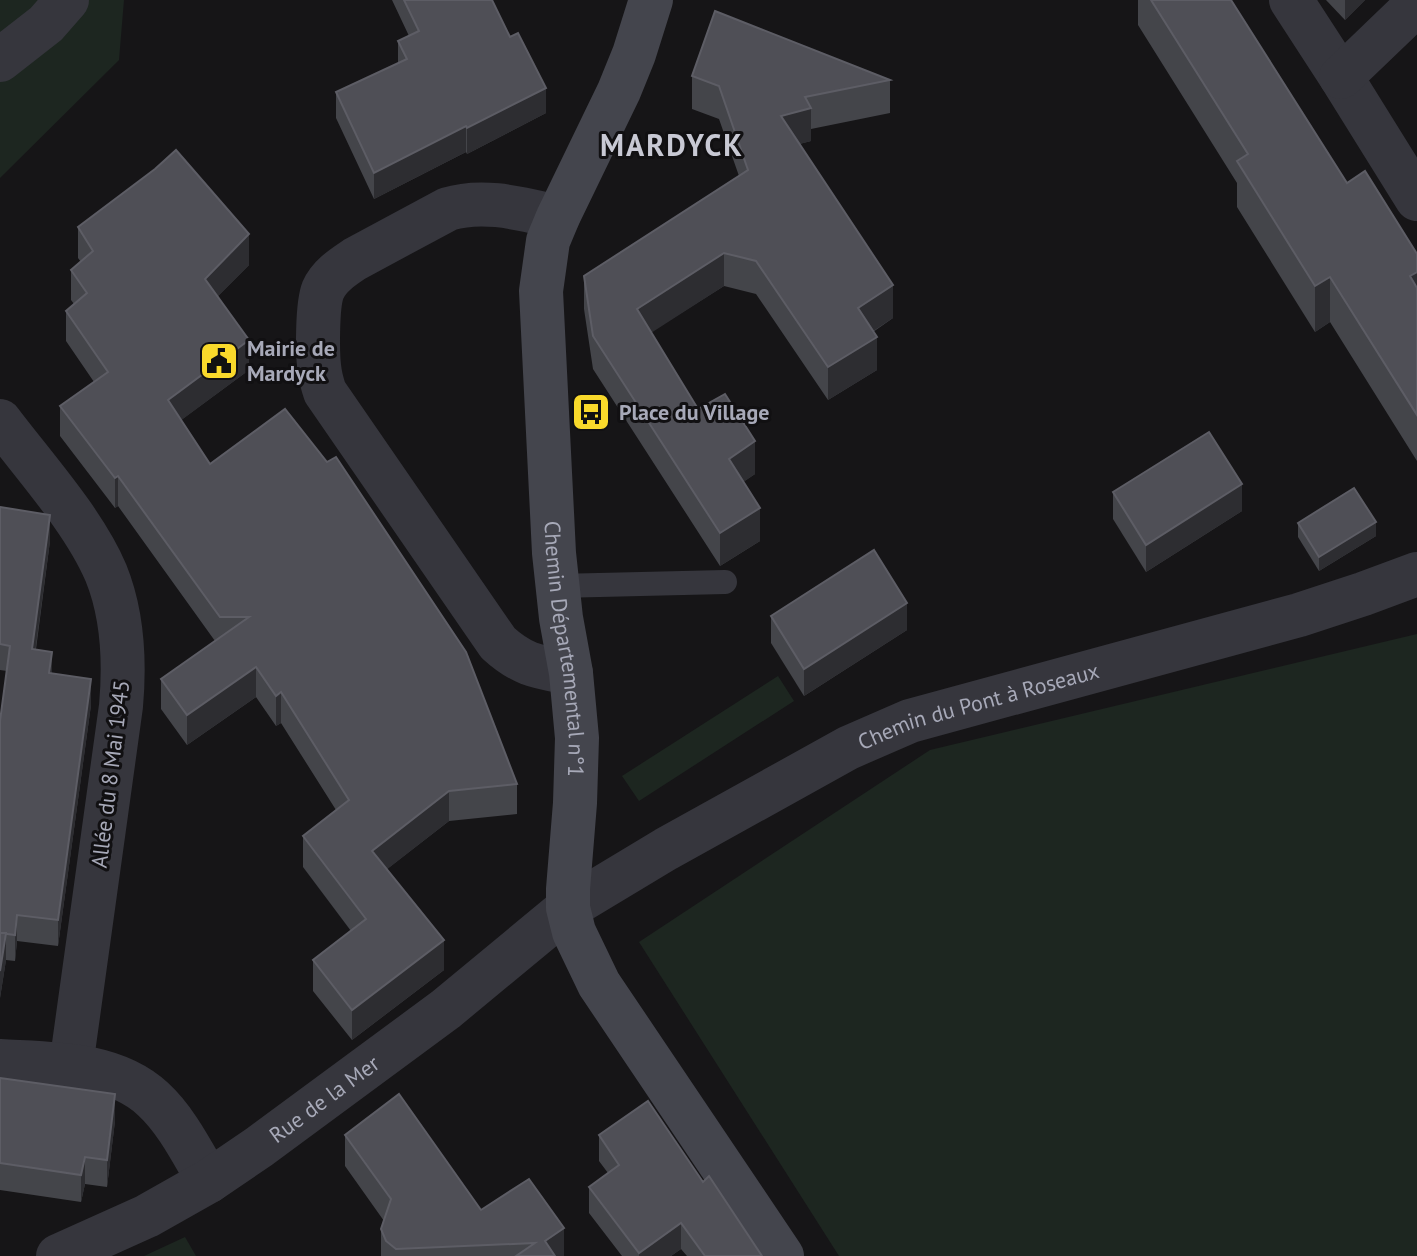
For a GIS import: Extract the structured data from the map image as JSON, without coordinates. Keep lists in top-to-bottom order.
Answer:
{
  "streets": {
    "street": [
      "Chemin Départemental n°1",
      "Chemin du Pont à Roseaux",
      "Allée du 8 Mai 1945",
      "Rue de la Mer"
    ]
  },
  "crossings": [
    ["Chemin Départemental n°1", "Chemin du Pont à Roseaux"],
    ["Chemin Départemental n°1", "Rue de la Mer"],
    ["Chemin du Pont à Roseaux", "Rue de la Mer"]
  ],
  "districts": ["MARDYCK"],
  "places": {
    "public building": ["Mairie de Mardyck"],
    "bus stop": ["Place du Village"]
  }
}
